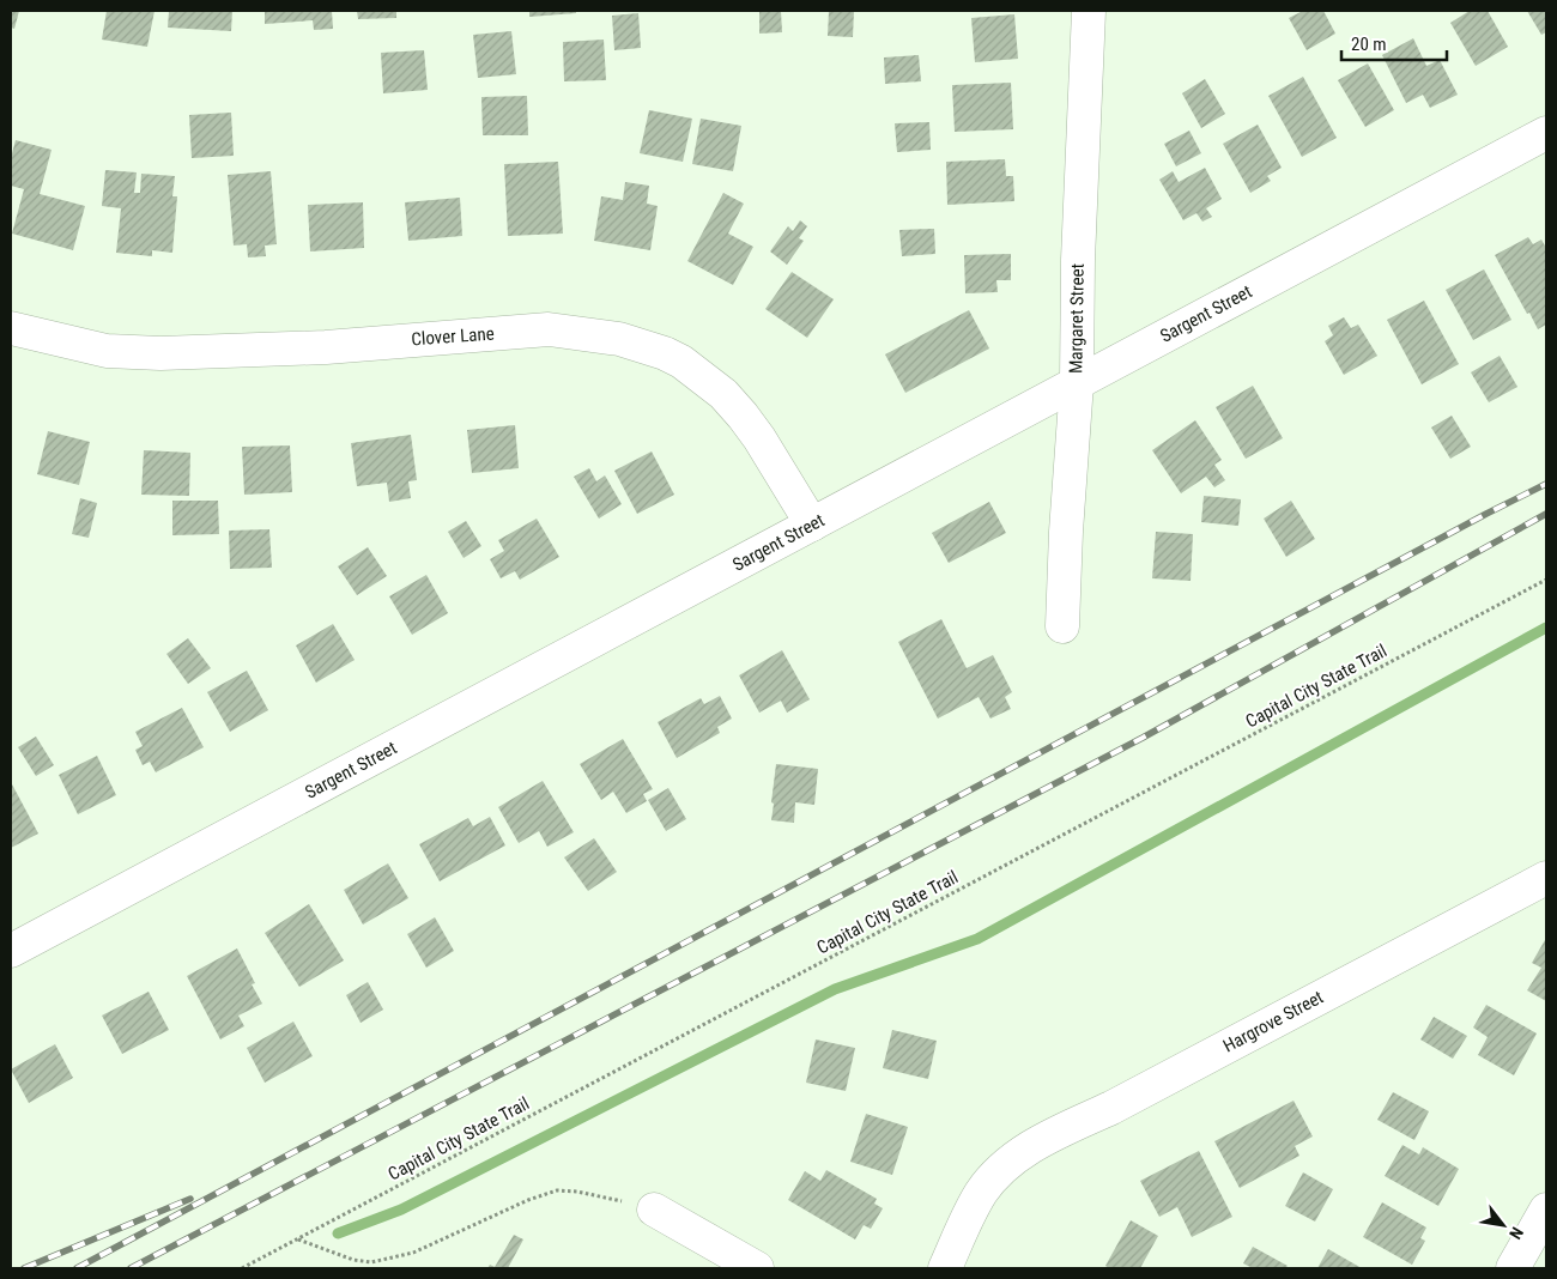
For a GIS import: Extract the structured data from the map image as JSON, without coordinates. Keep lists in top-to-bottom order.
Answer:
{
  "streets": {
    "street": [
      "Sargent Street",
      "Margaret Street",
      "Clover Lane",
      "Hargrove Street"
    ],
    "path": ["Capital City State Trail"]
  },
  "crossings": [
    ["Sargent Street", "Margaret Street"],
    ["Sargent Street", "Clover Lane"]
  ],
  "scale_bar": "20 m",
  "north": "bottom right"
}
